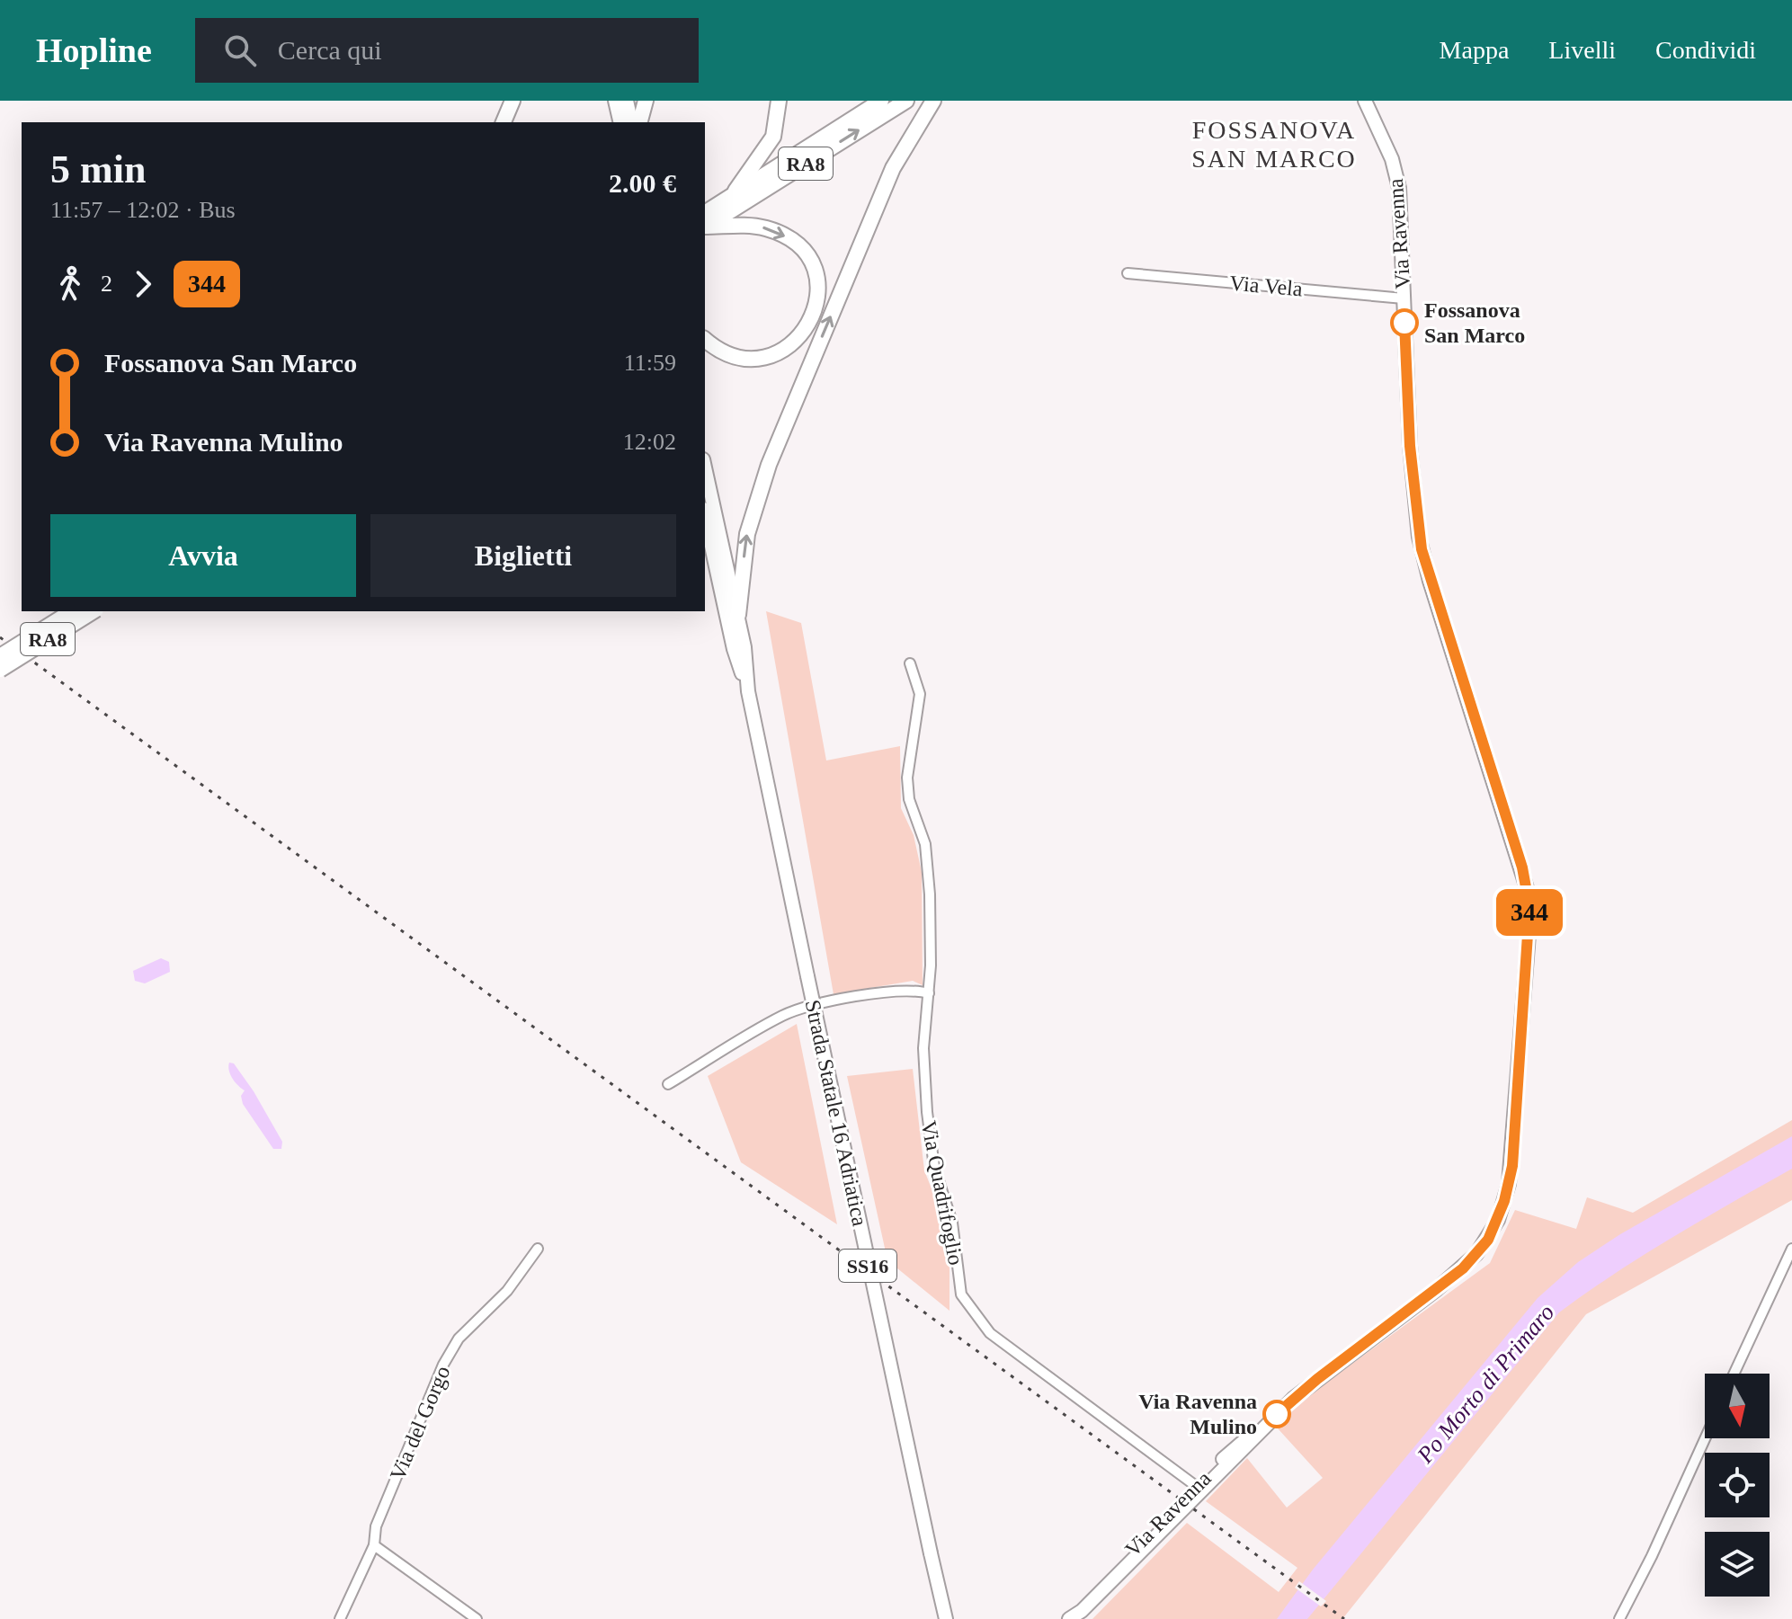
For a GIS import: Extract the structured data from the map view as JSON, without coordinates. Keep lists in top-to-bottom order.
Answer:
{
  "streets": {
    "highway": ["RA8"],
    "main road": ["Via Ravenna", "Strada Statale 16 Adriatica", "SS16"],
    "street": ["Via Vela", "Via Quadrifoglio", "Via del Gorgo"]
  },
  "crossings": [
    ["Via Ravenna", "Via Vela"],
    ["Via Ravenna", "Via Quadrifoglio"]
  ],
  "districts": ["FOSSANOVA SAN MARCO"],
  "water": ["Po Morto di Primaro"],
  "places": ["Fossanova San Marco", "Via Ravenna Mulino"],
  "lines": ["bus line 344"],
  "north": "bottom",
  "page": {
    "header": "Hopline",
    "search": "Cerca qui",
    "nav": ["Mappa", "Livelli", "Condividi"],
    "on_map": "344",
    "heading": ["5 min", "11:57 – 12:02 · Bus", "2.00 €"],
    "legs": ["2", "344"],
    "list": [
      {
        "name": "Fossanova San Marco",
        "value": "11:59"
      },
      {
        "name": "Via Ravenna Mulino",
        "value": "12:02"
      }
    ],
    "buttons": ["Avvia", "Biglietti"]
  }
}
